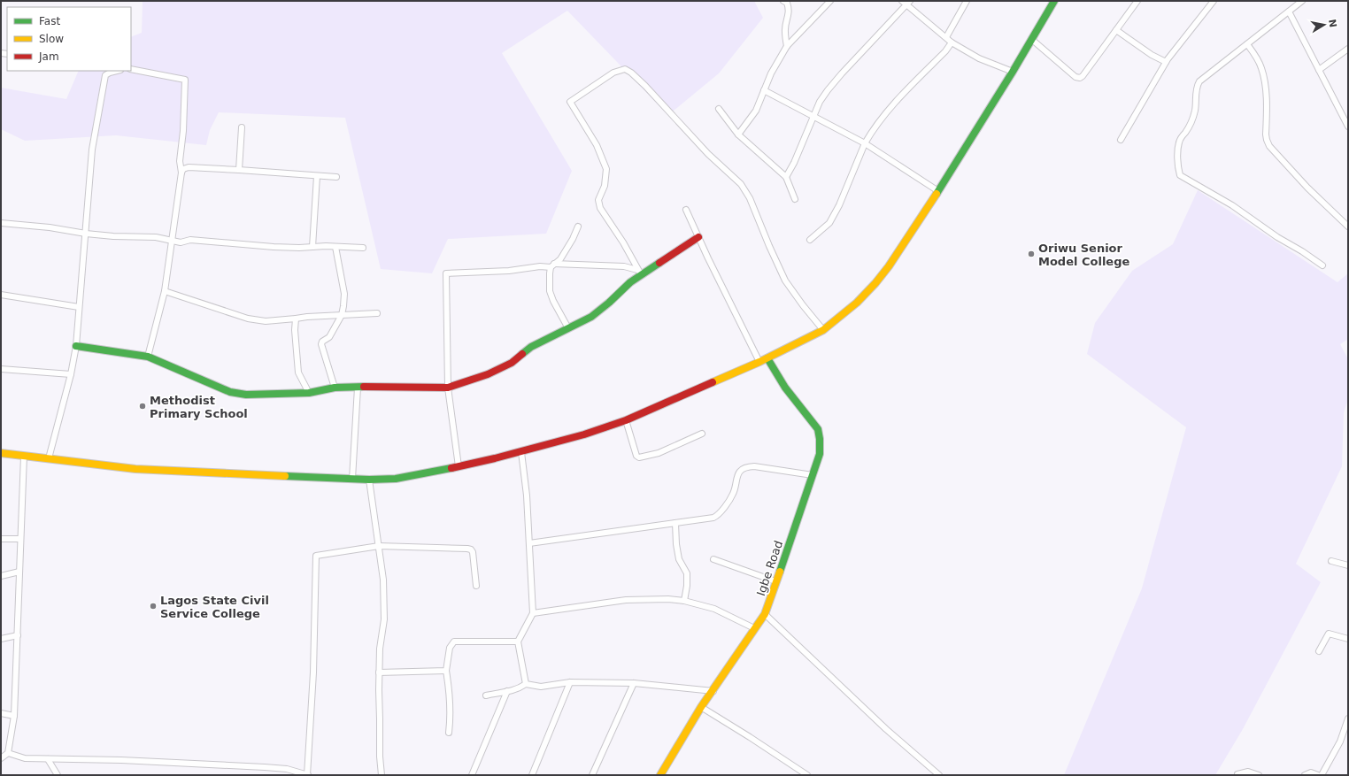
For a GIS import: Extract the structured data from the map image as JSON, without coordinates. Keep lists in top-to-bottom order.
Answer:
{
  "streets": {
    "main road": ["Igbe Road"]
  },
  "places": ["Oriwu Senior Model College", "Methodist Primary School", "Lagos State Civil Service College"],
  "legend": ["Fast", "Slow", "Jam"],
  "north": "right"
}
